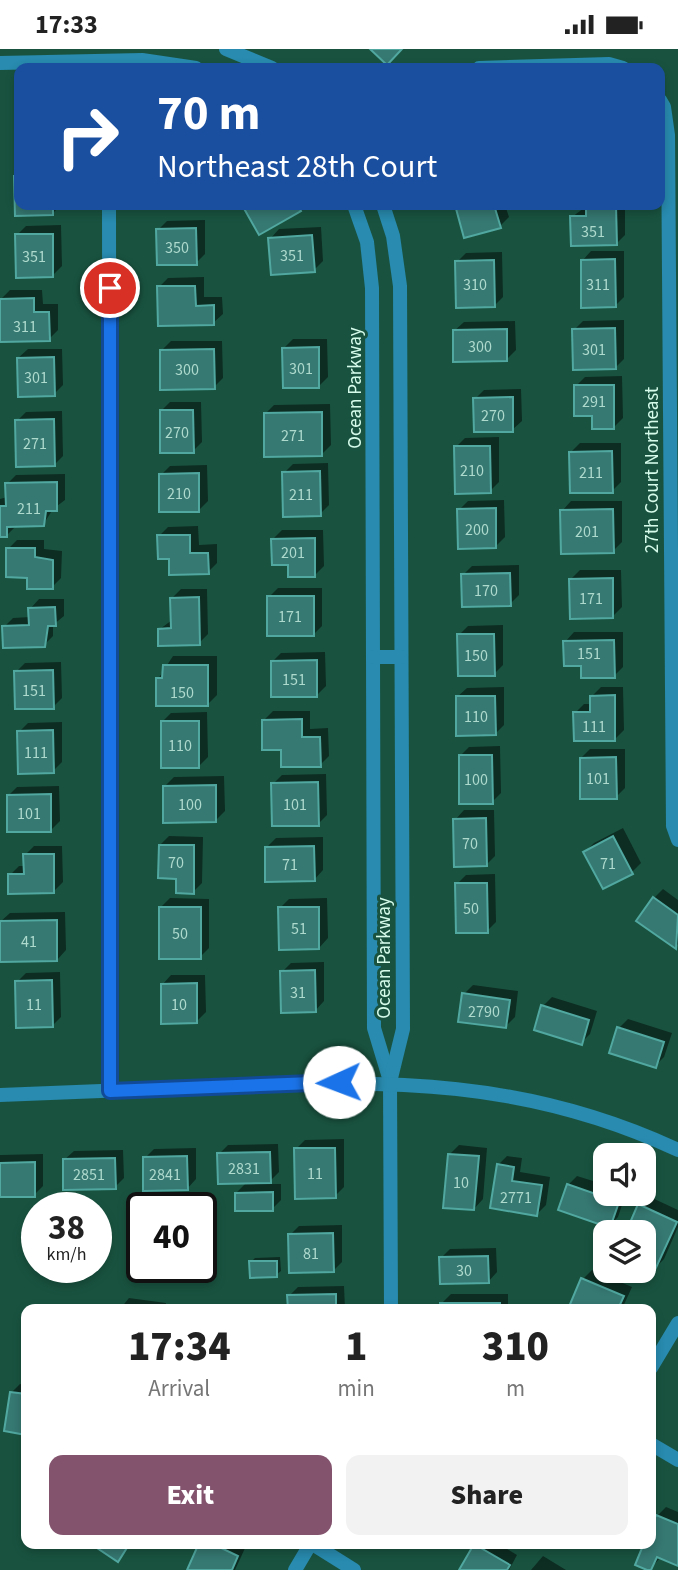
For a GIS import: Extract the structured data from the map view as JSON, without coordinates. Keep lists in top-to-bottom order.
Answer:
{
  "streets": {
    "street": ["Ocean Parkway", "27th Court Northeast"]
  },
  "house_numbers": [
    "351",
    "350",
    "351",
    "351",
    "310",
    "311",
    "311",
    "300",
    "301",
    "301",
    "300",
    "301",
    "291",
    "270",
    "270",
    "271",
    "271",
    "210",
    "211",
    "210",
    "211",
    "211",
    "200",
    "201",
    "201",
    "170",
    "171",
    "171",
    "151",
    "150",
    "151",
    "151",
    "150",
    "110",
    "111",
    "110",
    "111",
    "101",
    "100",
    "100",
    "101",
    "101",
    "70",
    "70",
    "71",
    "71",
    "50",
    "51",
    "50",
    "41",
    "31",
    "11",
    "10",
    "2790",
    "2831",
    "11",
    "2851",
    "2841",
    "10",
    "2771",
    "81",
    "30"
  ],
  "page": {
    "status": "17:33",
    "turn": ["70 m", "Northeast 28th Court"],
    "speed": "38 km/h",
    "limit": "40",
    "eta": [
      "17:34",
      "Arrival",
      "1",
      "min",
      "310",
      "m"
    ],
    "buttons": ["Exit", "Share"]
  }
}
